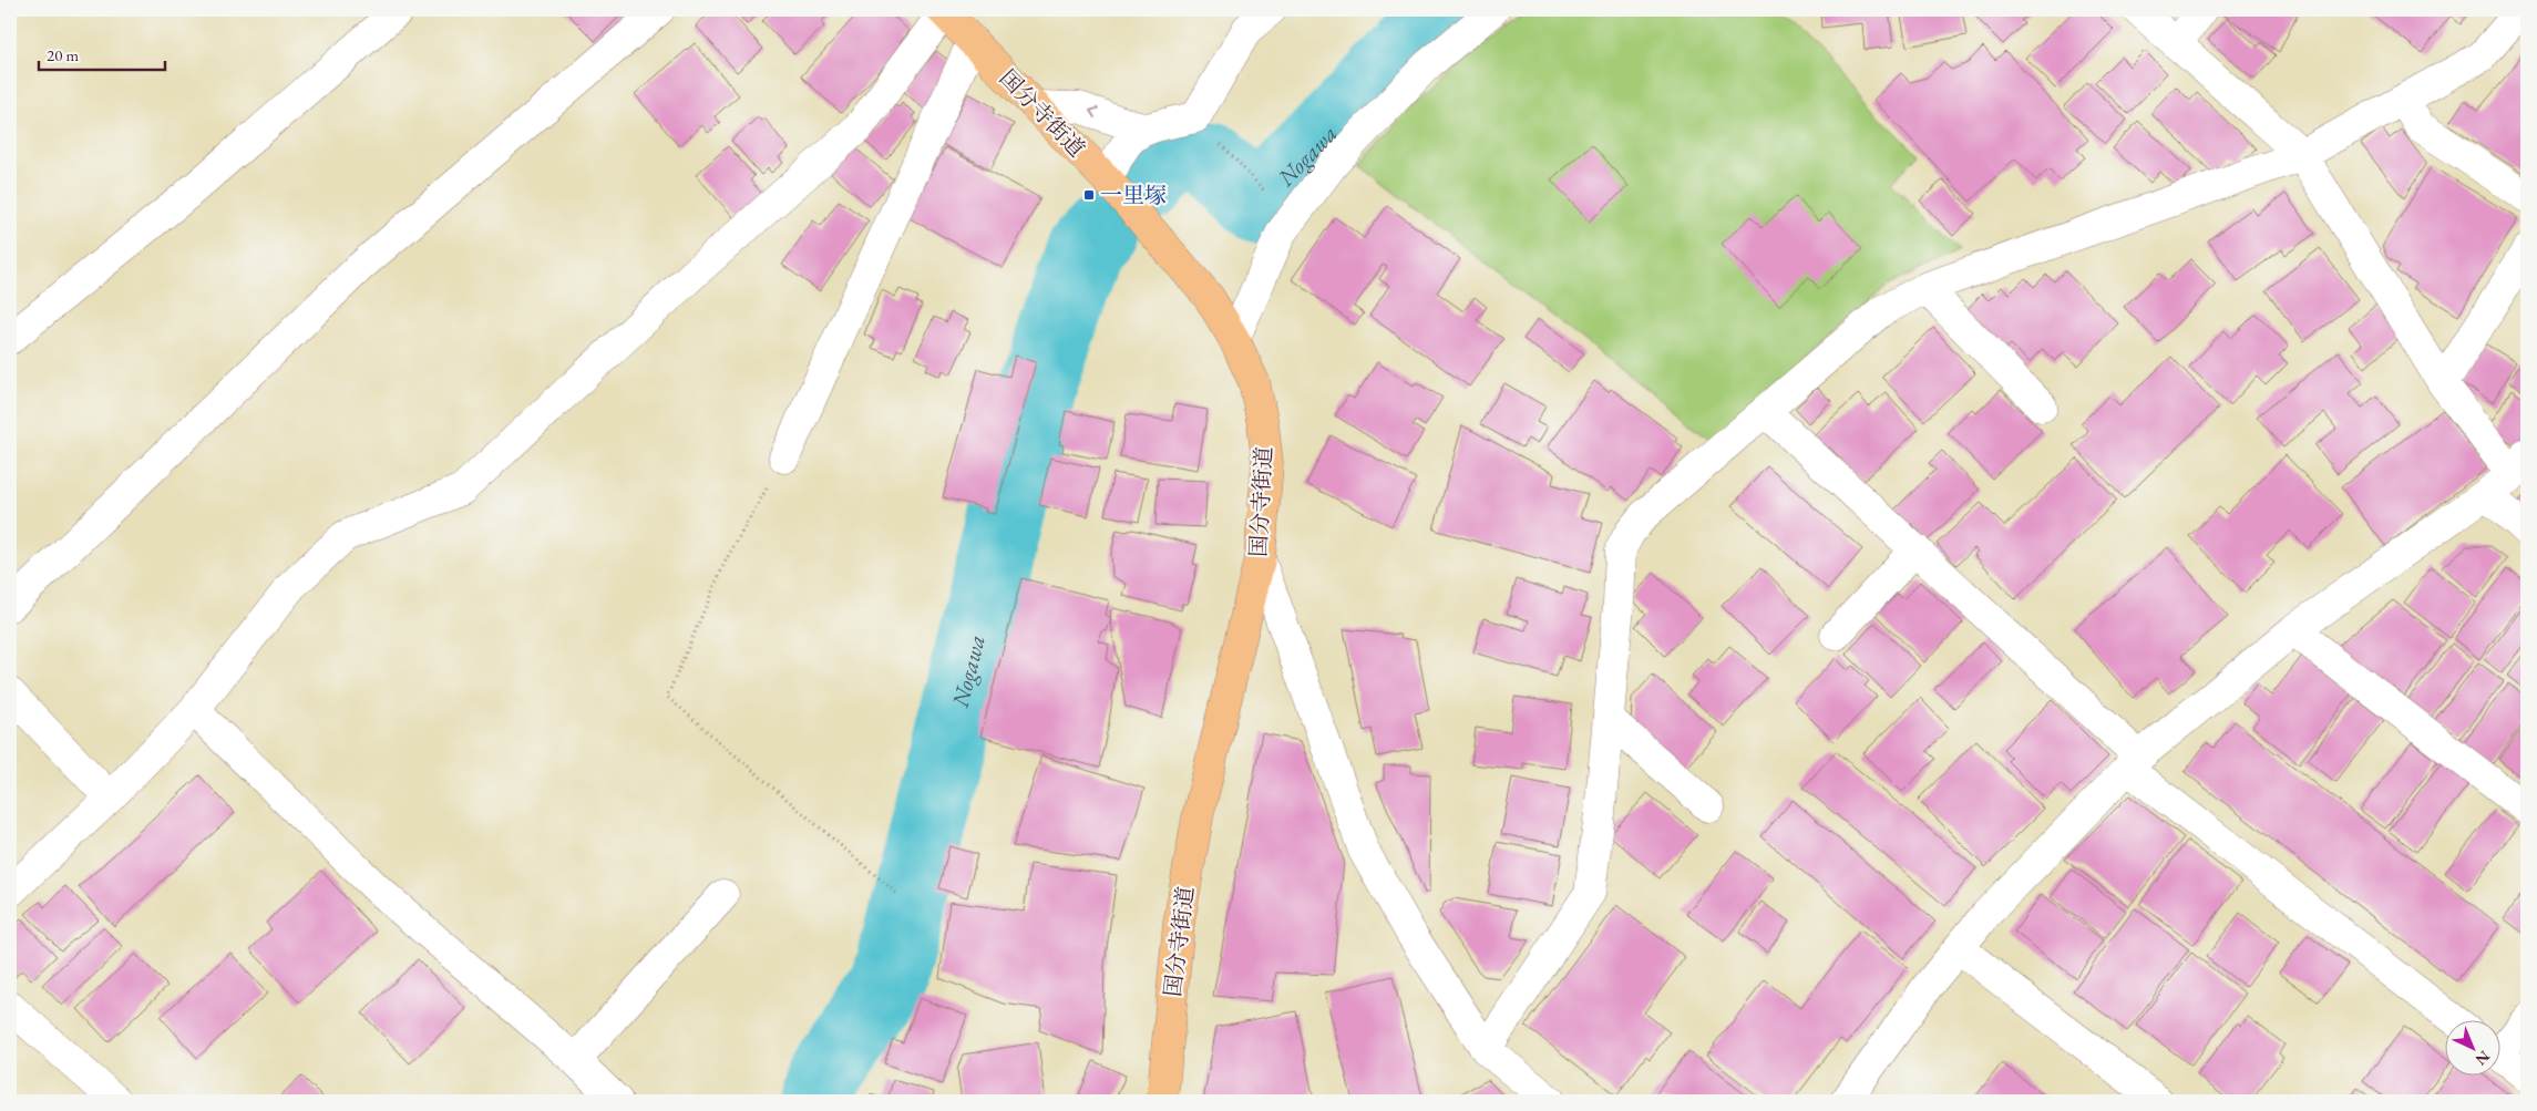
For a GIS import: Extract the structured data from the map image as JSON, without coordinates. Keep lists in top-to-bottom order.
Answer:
{
  "streets": {
    "main road": ["国分寺街道"]
  },
  "water": ["Nogawa"],
  "places": {
    "transit": ["一里塚"]
  },
  "scale_bar": "20 m",
  "north": "bottom right"
}
